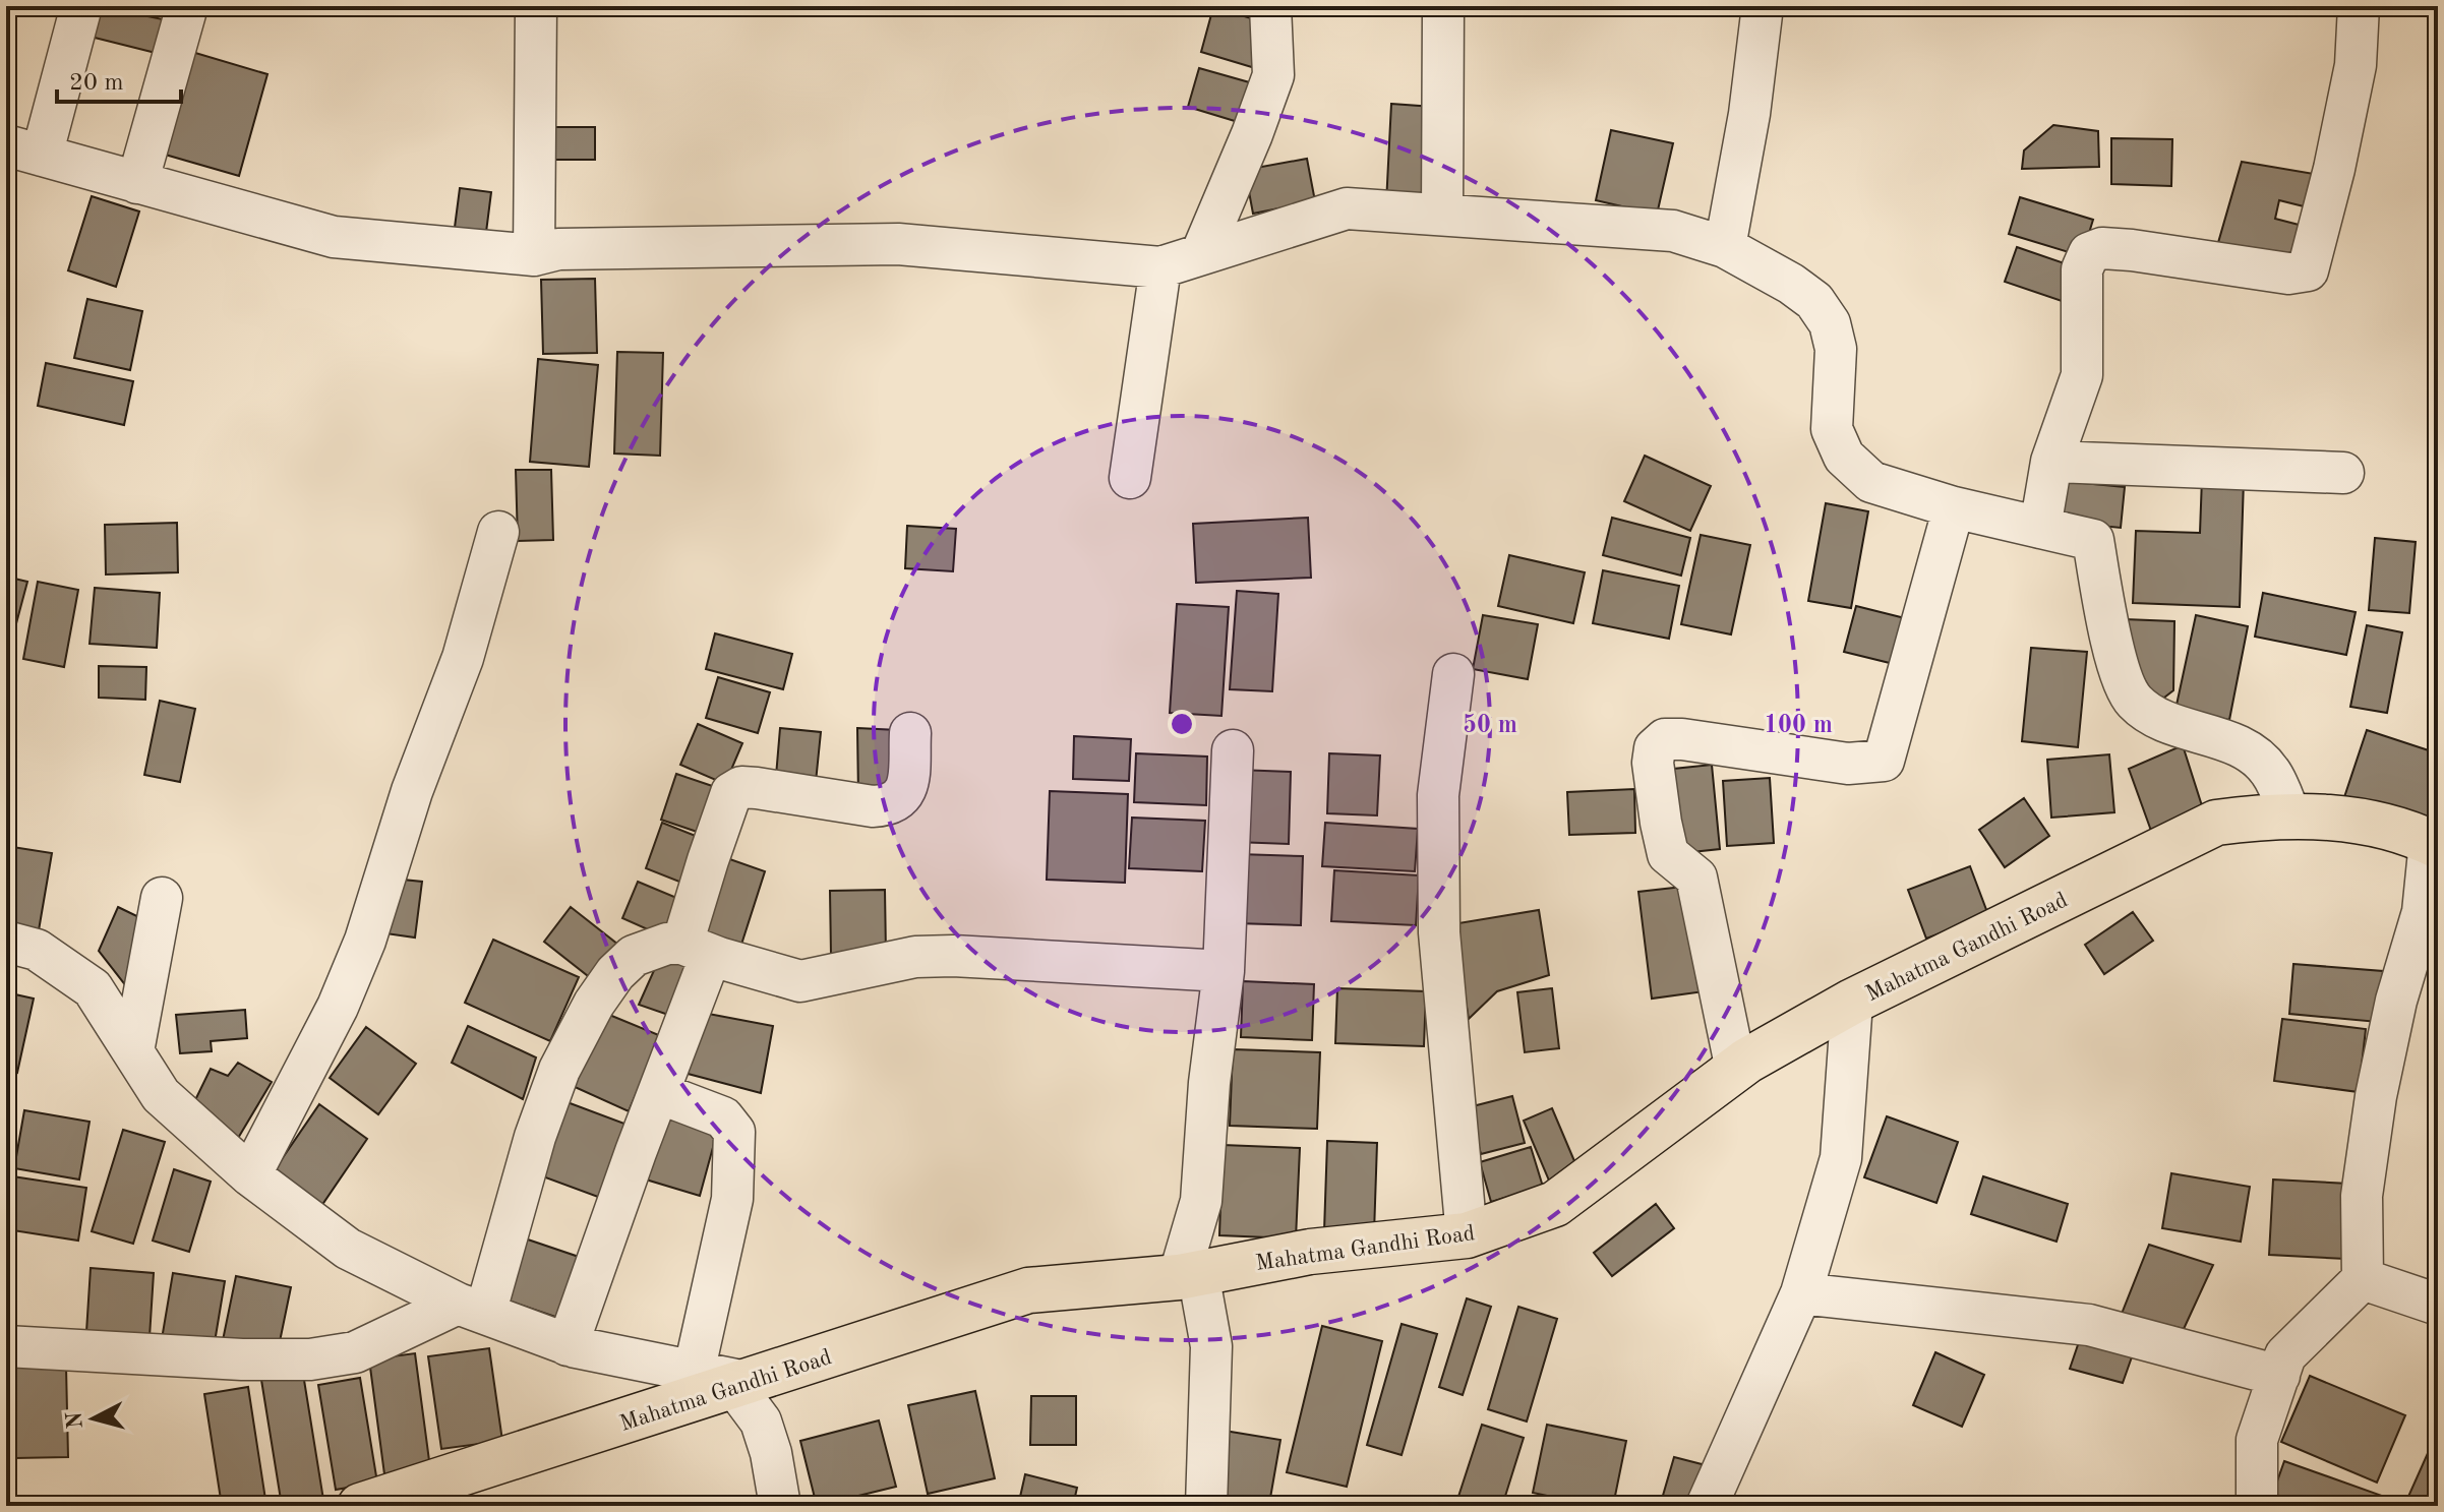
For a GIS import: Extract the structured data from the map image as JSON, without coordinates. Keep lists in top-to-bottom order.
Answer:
{
  "streets": {
    "main road": ["Mahatma Gandhi Road"]
  },
  "scale_bar": "20 m",
  "north": "left",
  "rings": ["50 m", "100 m"]
}
